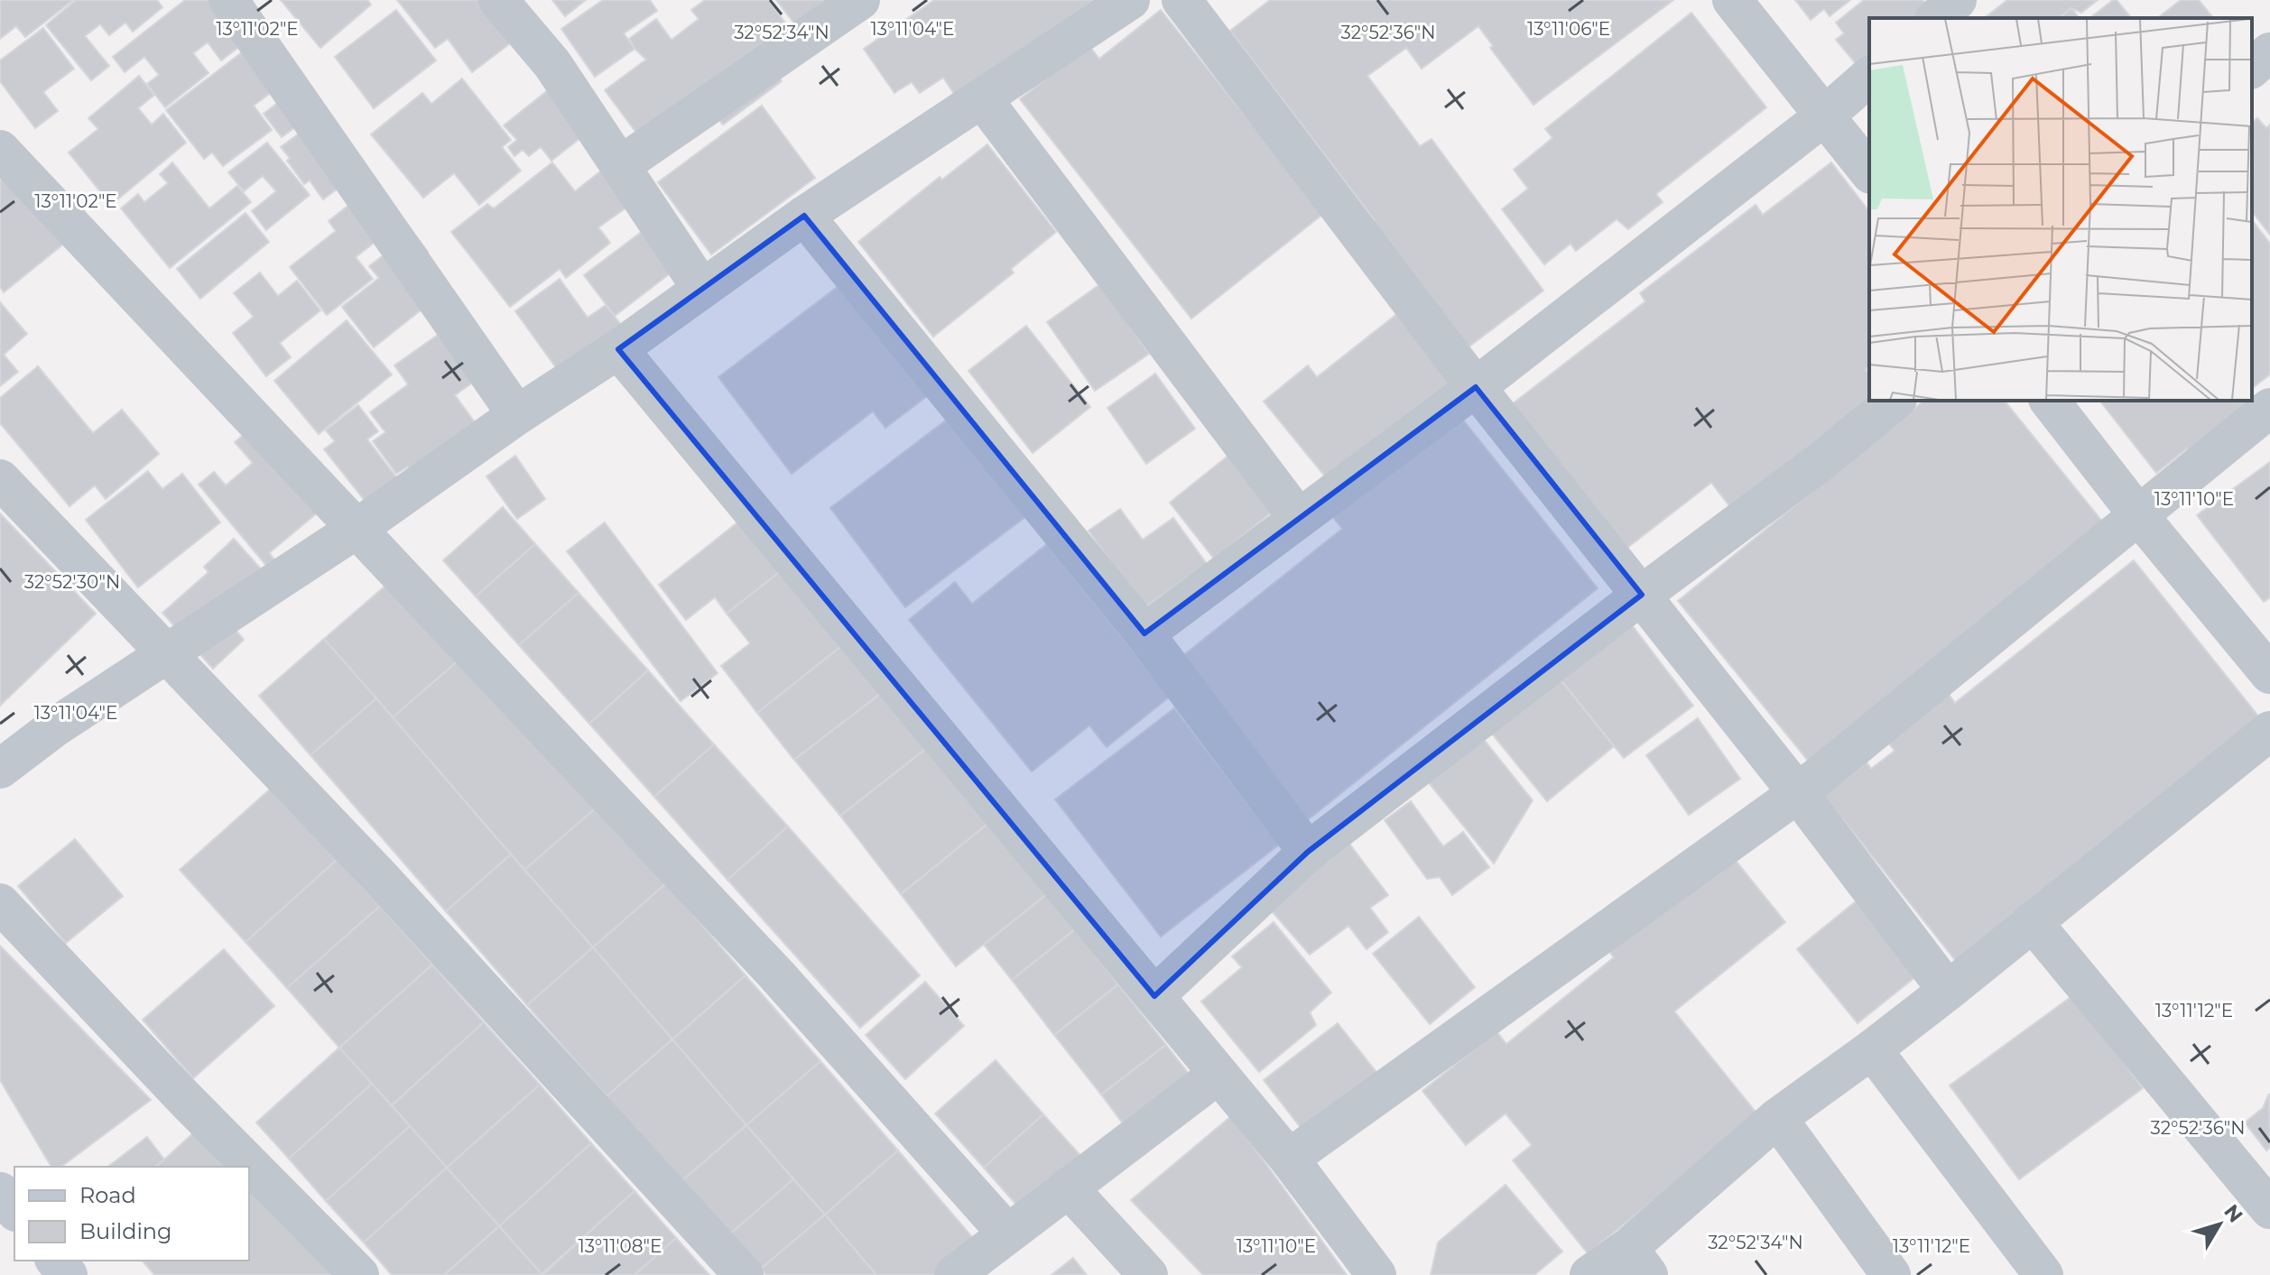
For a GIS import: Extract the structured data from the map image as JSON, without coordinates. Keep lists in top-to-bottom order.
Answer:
{
  "legend": ["Road", "Building"],
  "north": "top right",
  "coordinates": [
    "13°11'02\"E",
    "13°11'04\"E",
    "13°11'06\"E",
    "32°52'34\"N",
    "32°52'36\"N",
    "13°11'10\"E",
    "32°52'30\"N",
    "13°11'12\"E",
    "13°11'08\"E"
  ]
}
